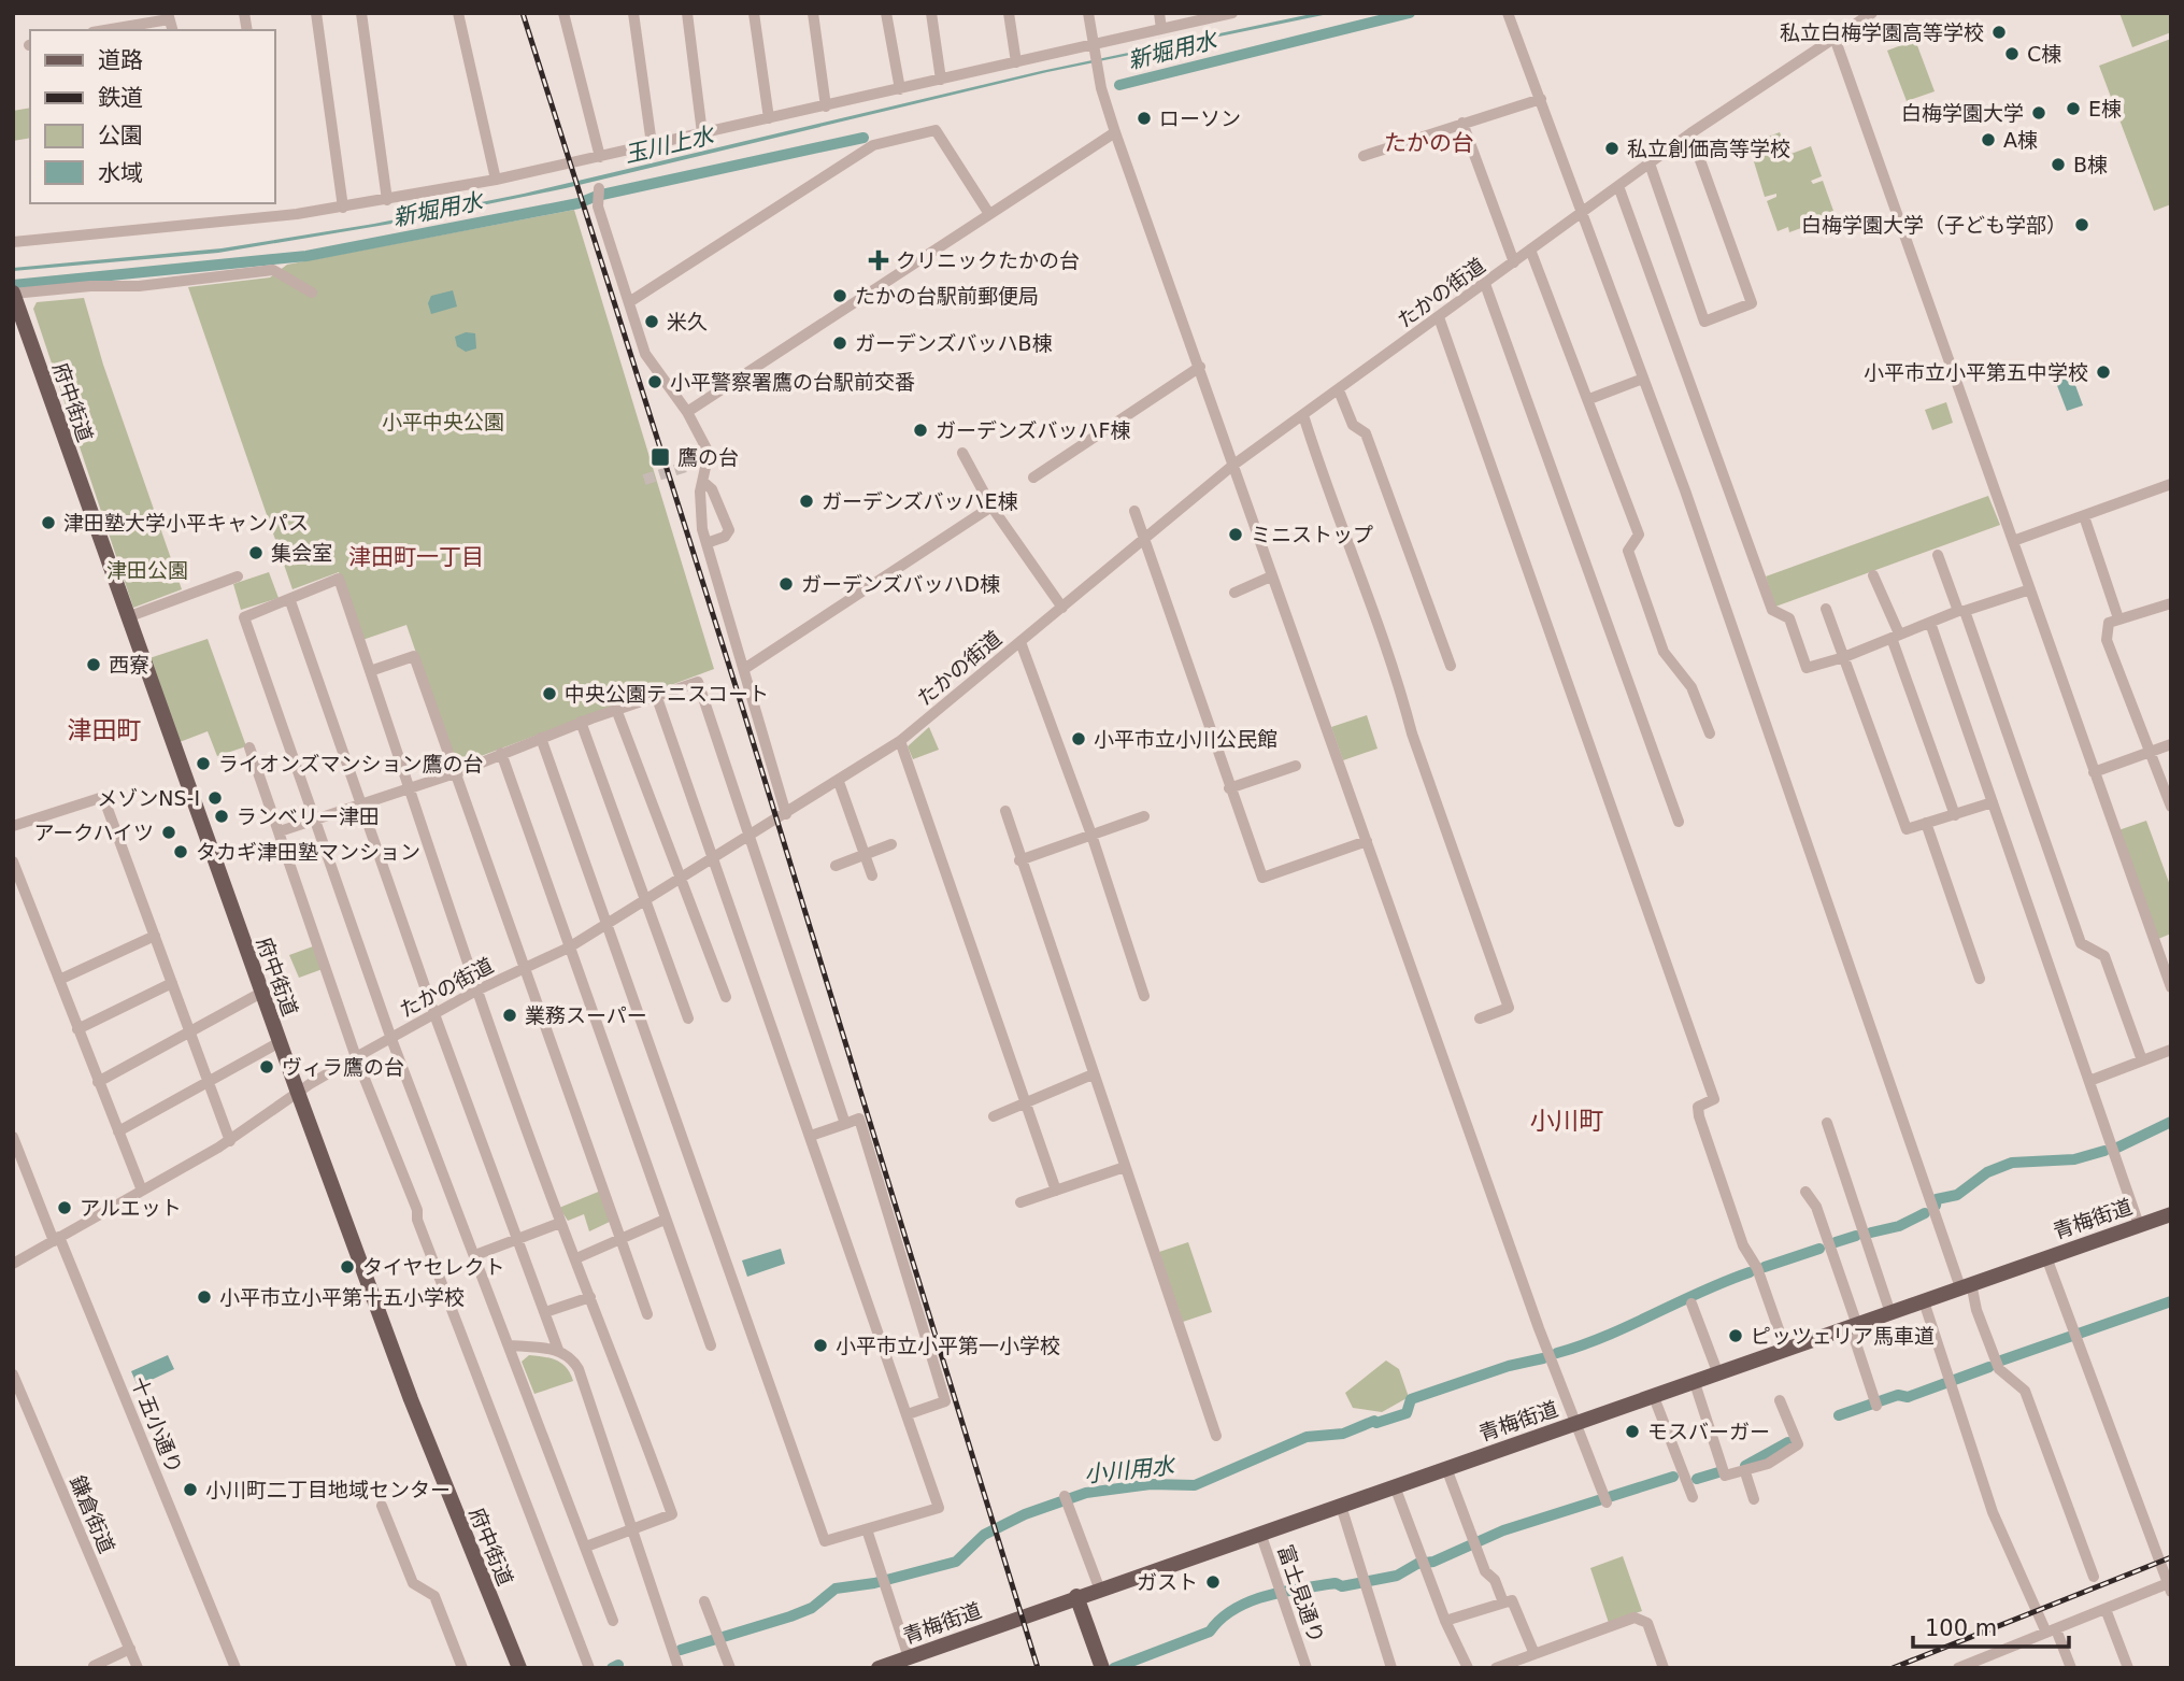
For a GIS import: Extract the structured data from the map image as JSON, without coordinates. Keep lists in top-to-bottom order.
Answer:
{
  "streets": {
    "main road": ["府中街道", "青梅街道"],
    "street": [
      "たかの街道",
      "十五小通り",
      "鎌倉街道",
      "富士見通り"
    ]
  },
  "crossings": [
    ["たかの街道", "府中街道"],
    ["たかの街道", "十五小通り"],
    ["青梅街道", "富士見通り"]
  ],
  "districts": [
    "たかの台",
    "津田町一丁目",
    "津田町",
    "小川町"
  ],
  "water": ["新堀用水", "玉川上水", "小川用水"],
  "parks": ["小平中央公園", "津田公園"],
  "places": {
    "other": [
      "私立白梅学園高等学校",
      "C棟",
      "E棟",
      "白梅学園大学",
      "ローソン",
      "A棟",
      "私立創価高等学校",
      "B棟",
      "白梅学園大学（子ども学部）",
      "たかの台駅前郵便局",
      "米久",
      "ガーデンズバッハB棟",
      "小平市立小平第五中学校",
      "小平警察署鷹の台駅前交番",
      "ガーデンズバッハF棟",
      "ガーデンズバッハE棟",
      "津田塾大学小平キャンパス",
      "ミニストップ",
      "集会室",
      "ガーデンズバッハD棟",
      "西寮",
      "中央公園テニスコート",
      "小平市立小川公民館",
      "ライオンズマンション鷹の台",
      "メゾンNS-I",
      "ランベリー津田",
      "アークハイツ",
      "タカギ津田塾マンション",
      "業務スーパー",
      "ヴィラ鷹の台",
      "アルエット",
      "タイヤセレクト",
      "小平市立小平第十五小学校",
      "ピッツェリア馬車道",
      "小平市立小平第一小学校",
      "モスバーガー",
      "小川町二丁目地域センター",
      "ガスト"
    ],
    "health": ["クリニックたかの台"],
    "transit": ["鷹の台"]
  },
  "legend": [
    "道路",
    "鉄道",
    "公園",
    "水域"
  ],
  "scale_bar": "100 m"
}
